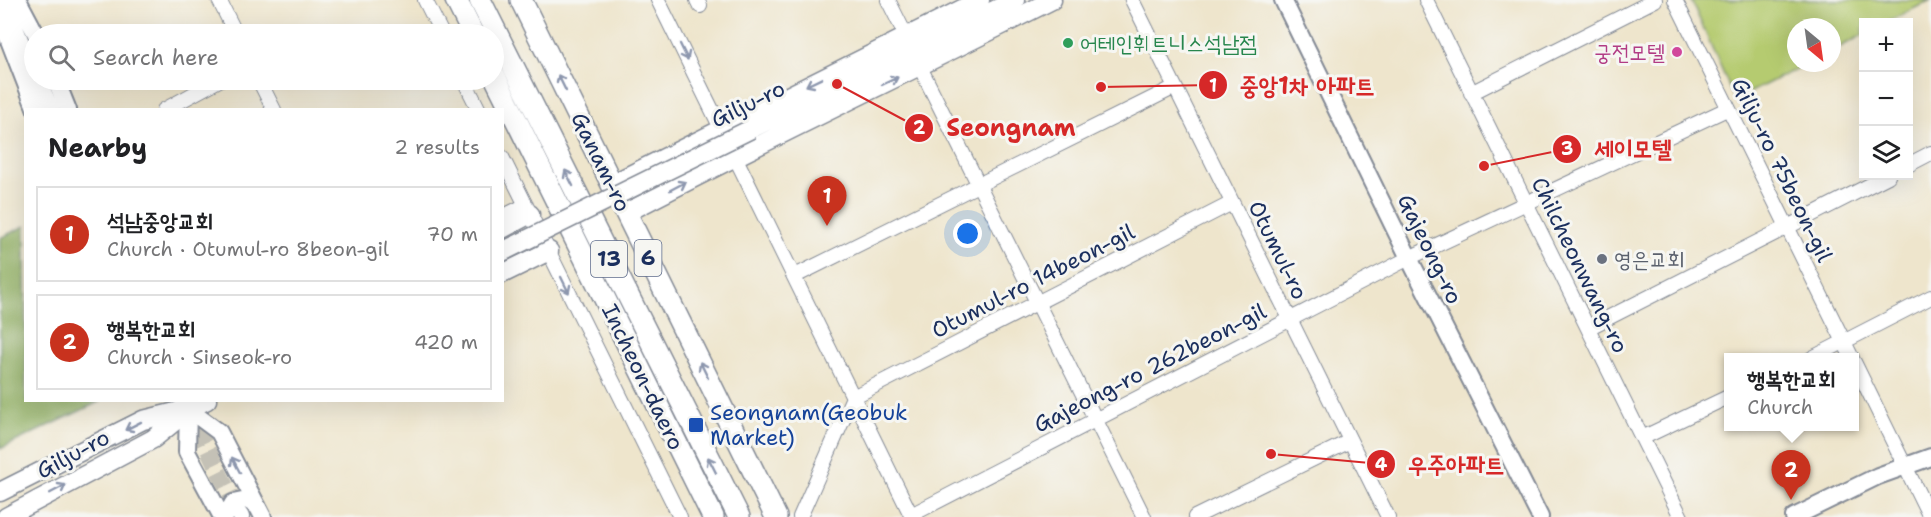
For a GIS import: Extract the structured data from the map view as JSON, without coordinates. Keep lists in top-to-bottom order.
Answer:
{
  "streets": {
    "main road": [
      "Gilju-ro",
      "Ganam-ro",
      "6",
      "13",
      "Incheon-daero"
    ],
    "street": [
      "Gilju-ro 75beon-gil",
      "Gajeong-ro",
      "Otumul-ro",
      "Chilcheonwang-ro",
      "Otumul-ro 14beon-gil",
      "Gajeong-ro 262beon-gil"
    ]
  },
  "crossings": [
    ["Gilju-ro 75beon-gil", "Gajeong-ro 262beon-gil"],
    ["Gajeong-ro", "Gajeong-ro 262beon-gil"],
    ["Otumul-ro", "Otumul-ro 14beon-gil"],
    ["Otumul-ro", "Gajeong-ro 262beon-gil"],
    ["Chilcheonwang-ro", "Gajeong-ro 262beon-gil"]
  ],
  "one_way": ["Ganam-ro"],
  "places": {
    "other": [
      "어테인휘트니스석남점",
      "궁전모텔",
      "Seongnam",
      "중앙1차 아파트",
      "세이모텔",
      "영은교회",
      "우주아파트"
    ],
    "transit": ["Seongnam(Geobuk Market)"]
  },
  "north": "bottom right",
  "page": {
    "map_buttons": ["+", "−"],
    "search": "Search here",
    "heading": ["Nearby", "2 results"],
    "pins": ["1", "2"],
    "list": [
      {
        "mark": "1",
        "name": "석남중앙교회",
        "note": "Church · Otumul-ro 8beon-gil",
        "value": "70 m"
      },
      {
        "mark": "2",
        "name": "행복한교회",
        "note": "Church · Sinseok-ro",
        "value": "420 m"
      }
    ],
    "popup": ["행복한교회", "Church"]
  }
}
